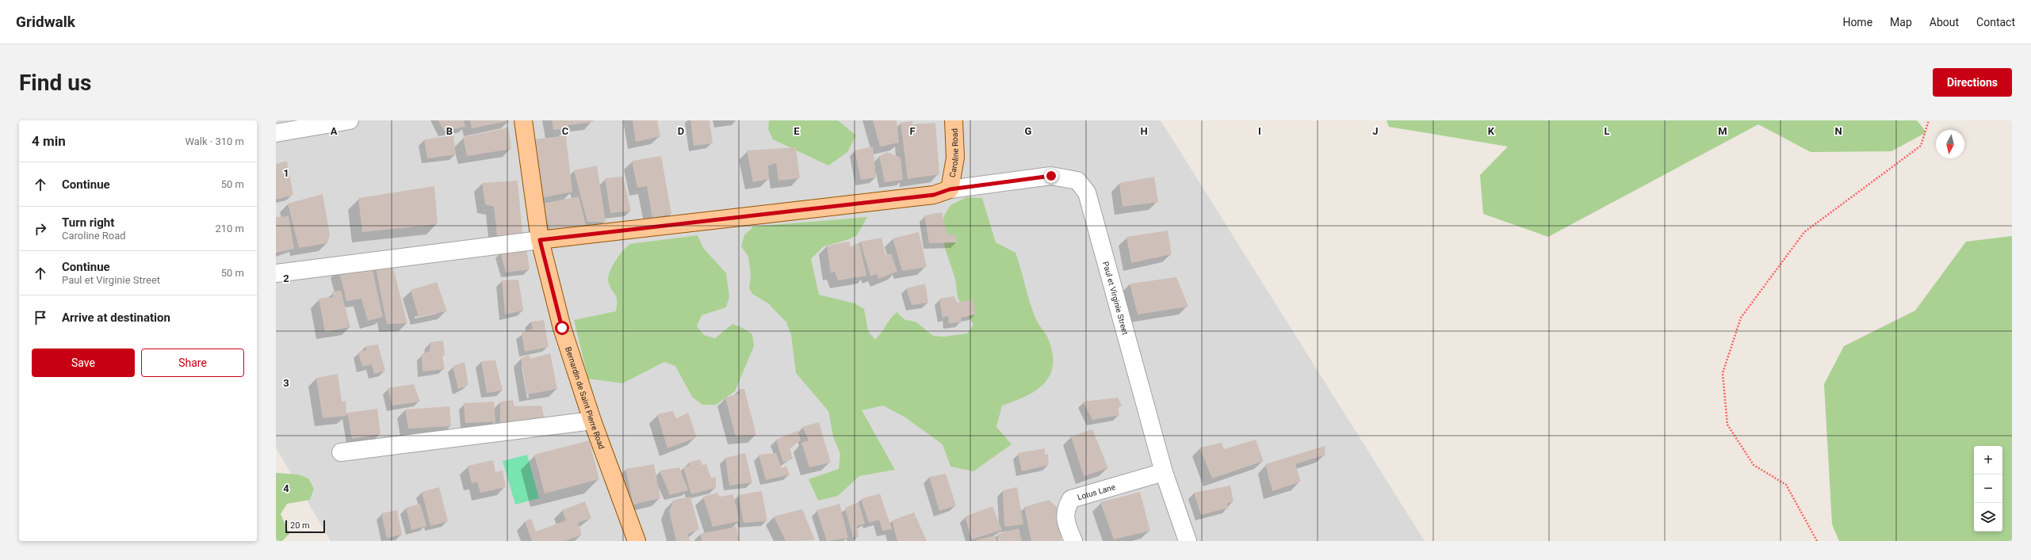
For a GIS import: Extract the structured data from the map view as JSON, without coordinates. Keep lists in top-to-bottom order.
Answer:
{
  "streets": {
    "main road": ["Caroline Road", "Bernardin de Saint Pierre Road"],
    "street": ["Paul et Virginie Street", "Lotus Lane"]
  },
  "crossings": [
    ["Caroline Road", "Paul et Virginie Street"],
    ["Paul et Virginie Street", "Lotus Lane"]
  ],
  "scale_bar": "20 m",
  "north": "bottom",
  "page": {
    "header": "Gridwalk",
    "nav": [
      "Home",
      "Map",
      "About",
      "Contact"
    ],
    "buttons": [
      "Directions",
      ["Save", "Share"]
    ],
    "title": "Find us",
    "heading": ["4 min", "Walk · 310 m"],
    "list": [
      ["Continue", "50 m"],
      ["Turn right", "Caroline Road", "210 m"],
      ["Continue", "Paul et Virginie Street", "50 m"],
      "Arrive at destination"
    ],
    "map_buttons": ["+", "−"],
    "scale": "20 m"
  },
  "grid": {
    "columns": [
      "A",
      "B",
      "C",
      "D",
      "E",
      "F",
      "G",
      "H",
      "I",
      "J",
      "K",
      "L",
      "M",
      "N"
    ],
    "rows": [
      "1",
      "2",
      "3",
      "4"
    ]
  }
}
